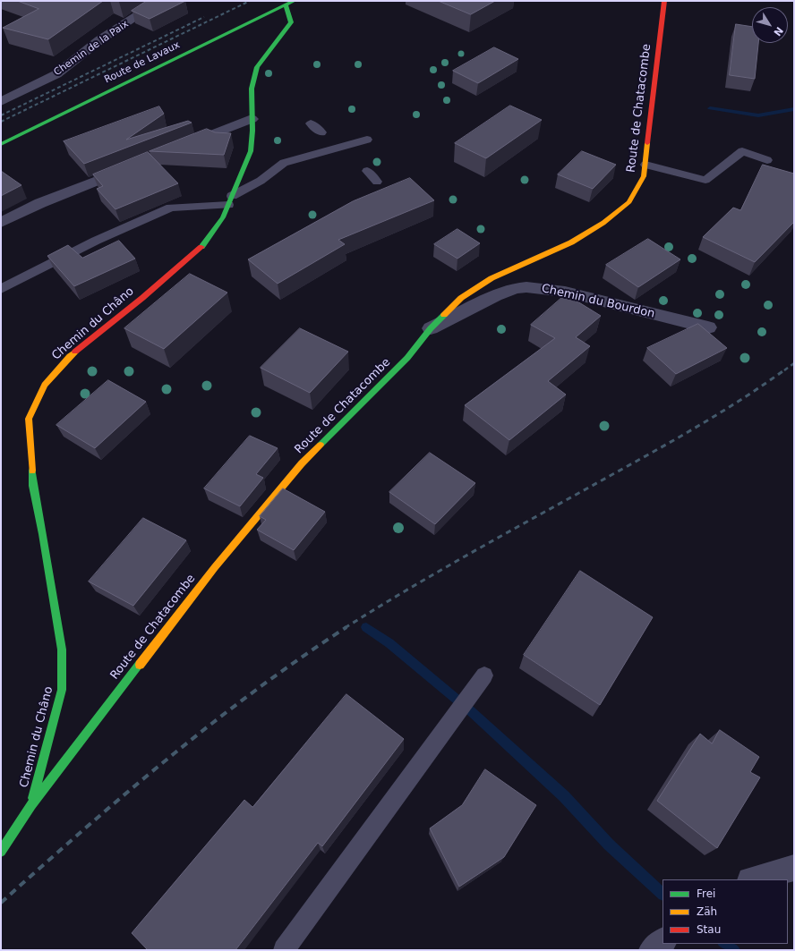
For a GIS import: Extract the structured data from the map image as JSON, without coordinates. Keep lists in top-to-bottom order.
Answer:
{
  "streets": {
    "street": [
      "Chemin de la Paix",
      "Route de Lavaux",
      "Route de Chatacombe",
      "Chemin du Bourdon",
      "Chemin du Châno"
    ]
  },
  "crossings": [
    ["Route de Lavaux", "Chemin du Châno"],
    ["Route de Chatacombe", "Chemin du Bourdon"],
    ["Route de Chatacombe", "Chemin du Châno"]
  ],
  "legend": ["Frei", "Zäh", "Stau"],
  "north": "bottom right"
}
